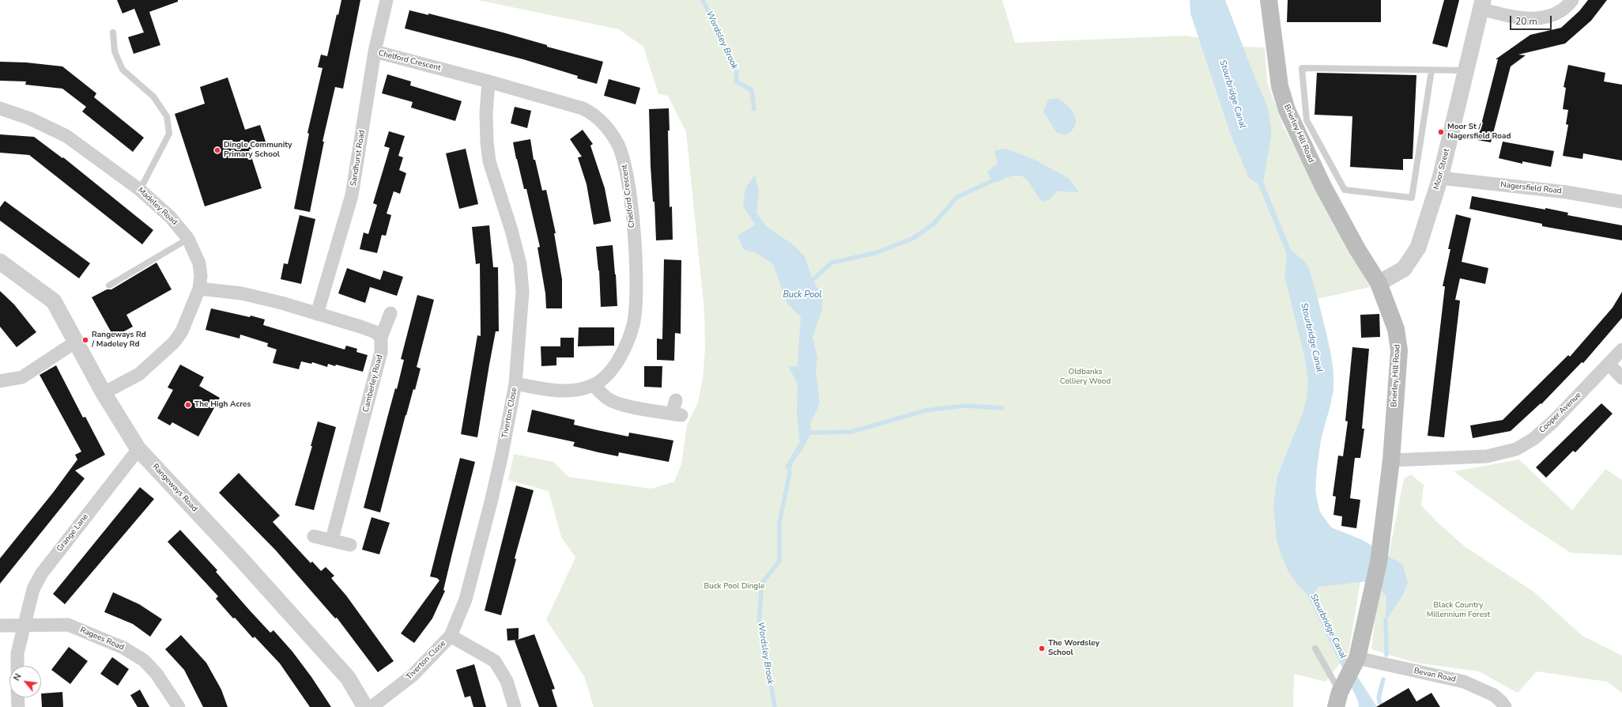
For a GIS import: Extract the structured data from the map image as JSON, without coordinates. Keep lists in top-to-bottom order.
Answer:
{
  "streets": {
    "main road": ["Brierley Hill Road"],
    "street": [
      "Chelford Crescent",
      "Sandhurst Road",
      "Moor Street",
      "Nagersfield Road",
      "Madeley Road",
      "Camberley Road",
      "Tiverton Close",
      "Cooper Avenue",
      "Rangeways Road",
      "Grange Lane",
      "Ragees Road",
      "Bevan Road"
    ]
  },
  "crossings": [
    ["Chelford Crescent", "Sandhurst Road"],
    ["Chelford Crescent", "Tiverton Close"],
    ["Brierley Hill Road", "Moor Street"],
    ["Brierley Hill Road", "Cooper Avenue"],
    ["Brierley Hill Road", "Bevan Road"],
    ["Moor Street", "Nagersfield Road"],
    ["Madeley Road", "Rangeways Road"],
    ["Rangeways Road", "Grange Lane"],
    ["Grange Lane", "Ragees Road"]
  ],
  "water": ["Wordsley Brook", "Stourbridge Canal", "Buck Pool"],
  "parks": ["Oldbanks Colliery Wood", "Buck Pool Dingle", "Black Country Millennium Forest"],
  "places": [
    "Moor St / Nagersfield Road",
    "Dingle Community Primary School",
    "Rangeways Rd / Madeley Rd",
    "The High Acres",
    "The Wordsley School"
  ],
  "scale_bar": "20 m",
  "north": "top left"
}
